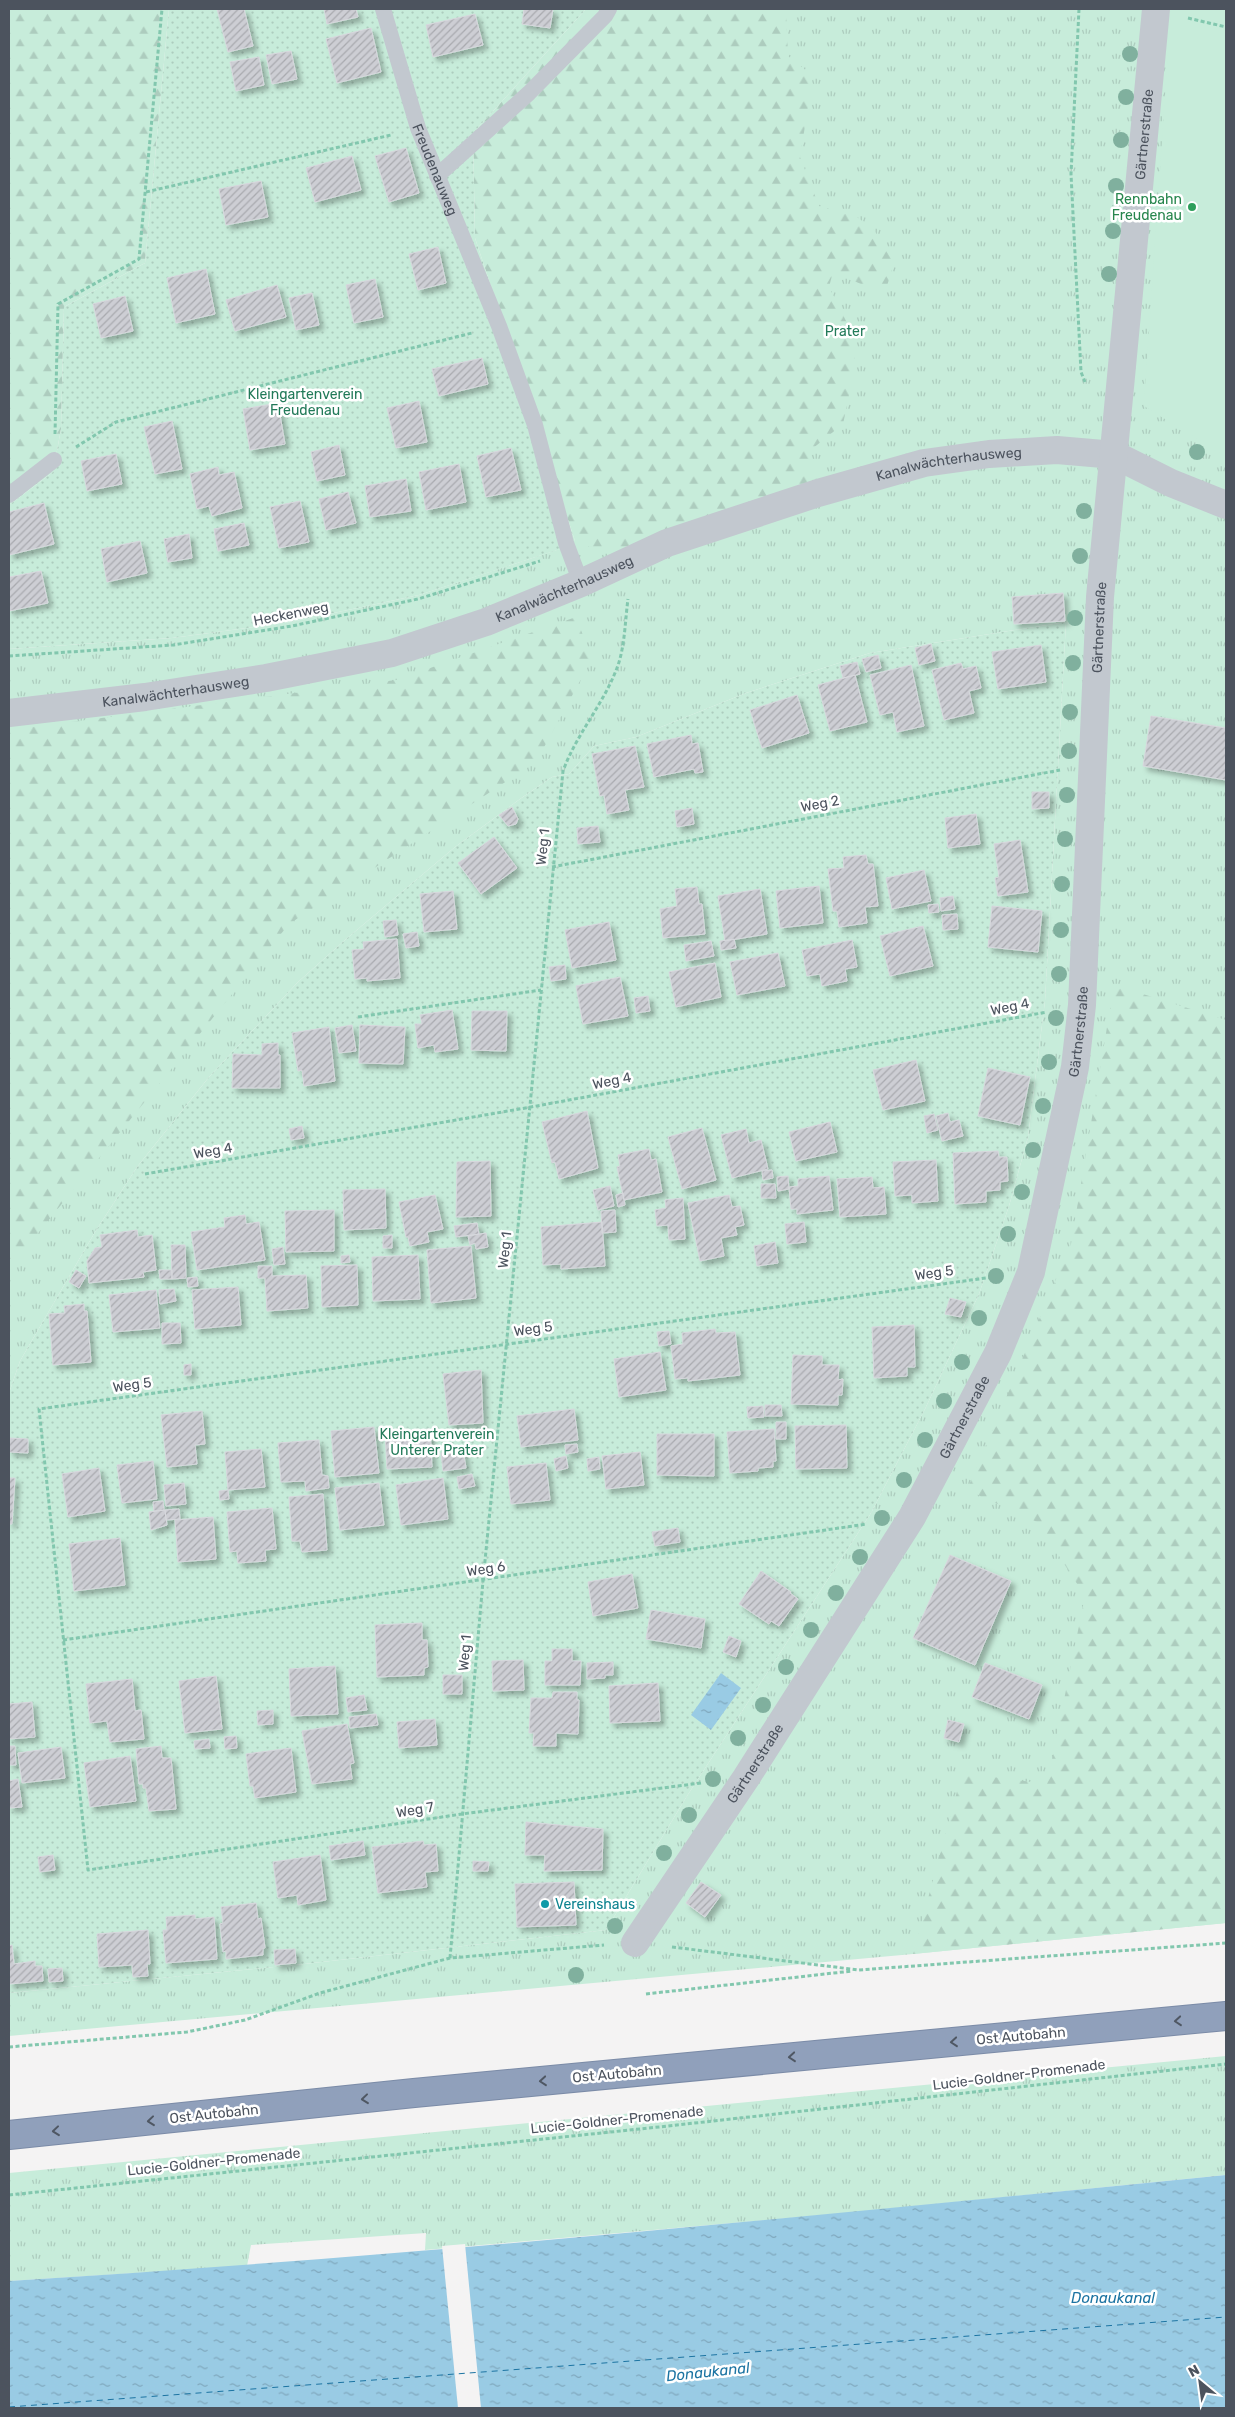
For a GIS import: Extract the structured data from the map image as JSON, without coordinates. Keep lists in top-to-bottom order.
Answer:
{
  "streets": {
    "highway": ["Ost Autobahn"],
    "street": ["Gärtnerstraße", "Kanalwächterhausweg"],
    "lane": ["Freudenauweg"],
    "path": [
      "Heckenweg",
      "Weg 2",
      "Weg 1",
      "Weg 4",
      "Weg 5",
      "Weg 6",
      "Weg 7",
      "Lucie-Goldner-Promenade"
    ]
  },
  "crossings": [
    ["Gärtnerstraße", "Kanalwächterhausweg"],
    ["Gärtnerstraße", "Weg 2"],
    ["Gärtnerstraße", "Weg 4"],
    ["Gärtnerstraße", "Weg 5"],
    ["Gärtnerstraße", "Weg 6"],
    ["Gärtnerstraße", "Weg 7"],
    ["Freudenauweg", "Kanalwächterhausweg"],
    ["Freudenauweg", "Heckenweg"],
    ["Kanalwächterhausweg", "Weg 1"],
    ["Weg 2", "Weg 1"],
    ["Weg 1", "Weg 4"],
    ["Weg 1", "Weg 5"],
    ["Weg 1", "Weg 6"],
    ["Weg 1", "Weg 7"],
    ["Weg 5", "Weg 6"],
    ["Weg 5", "Weg 7"],
    ["Weg 6", "Weg 7"]
  ],
  "one_way": ["Ost Autobahn"],
  "water": ["Donaukanal"],
  "parks": ["Prater", "Kleingartenverein Freudenau", "Kleingartenverein Unterer Prater"],
  "places": ["Rennbahn Freudenau", "Vereinshaus"],
  "north": "top left"
}
